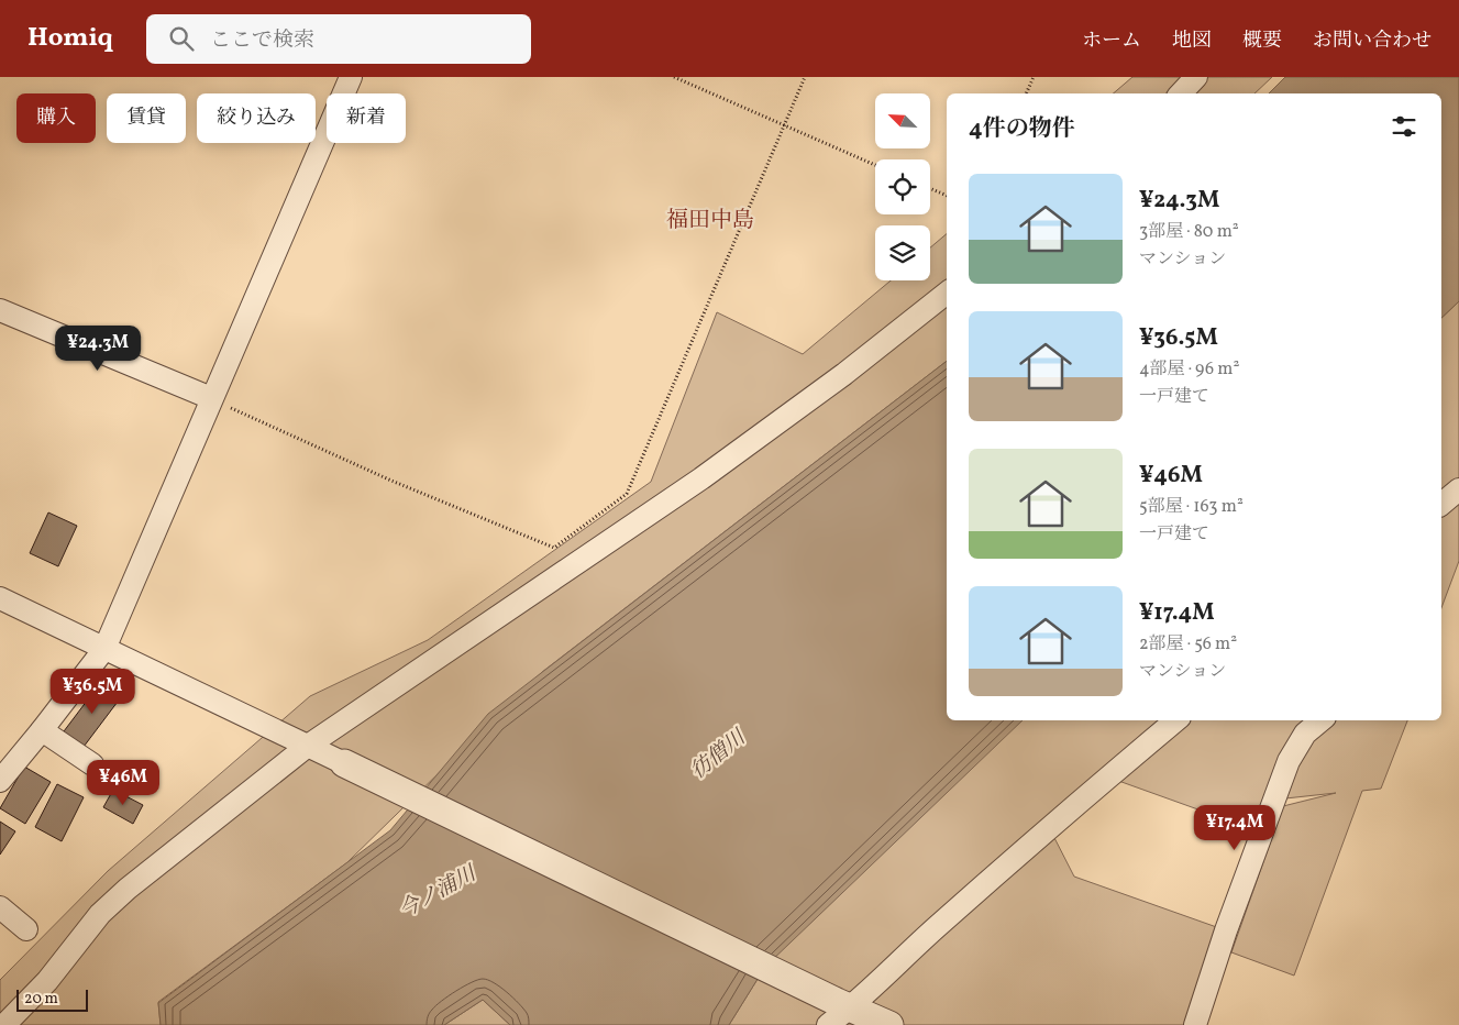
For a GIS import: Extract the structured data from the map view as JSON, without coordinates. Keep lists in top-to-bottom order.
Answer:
{
  "districts": ["福田中島"],
  "water": ["彷僧川", "今ノ浦川"],
  "scale_bar": "20 m",
  "north": "top left",
  "page": {
    "header": "Homiq",
    "search": "ここで検索",
    "nav": [
      "ホーム",
      "地図",
      "概要",
      "お問い合わせ"
    ],
    "chip": [
      "購入",
      "賃貸",
      "絞り込み",
      "新着"
    ],
    "heading": "4件の物件",
    "list": [
      {
        "name": "¥24.3M",
        "note": "3部屋 · 80 m² · マンション"
      },
      {
        "name": "¥36.5M",
        "note": "4部屋 · 96 m² · 一戸建て"
      },
      {
        "name": "¥46M",
        "note": "5部屋 · 163 m² · 一戸建て"
      },
      {
        "name": "¥17.4M",
        "note": "2部屋 · 56 m² · マンション"
      }
    ],
    "price": [
      "¥24.3M",
      "¥36.5M",
      "¥46M",
      "¥17.4M"
    ],
    "scale": "20 m"
  }
}
